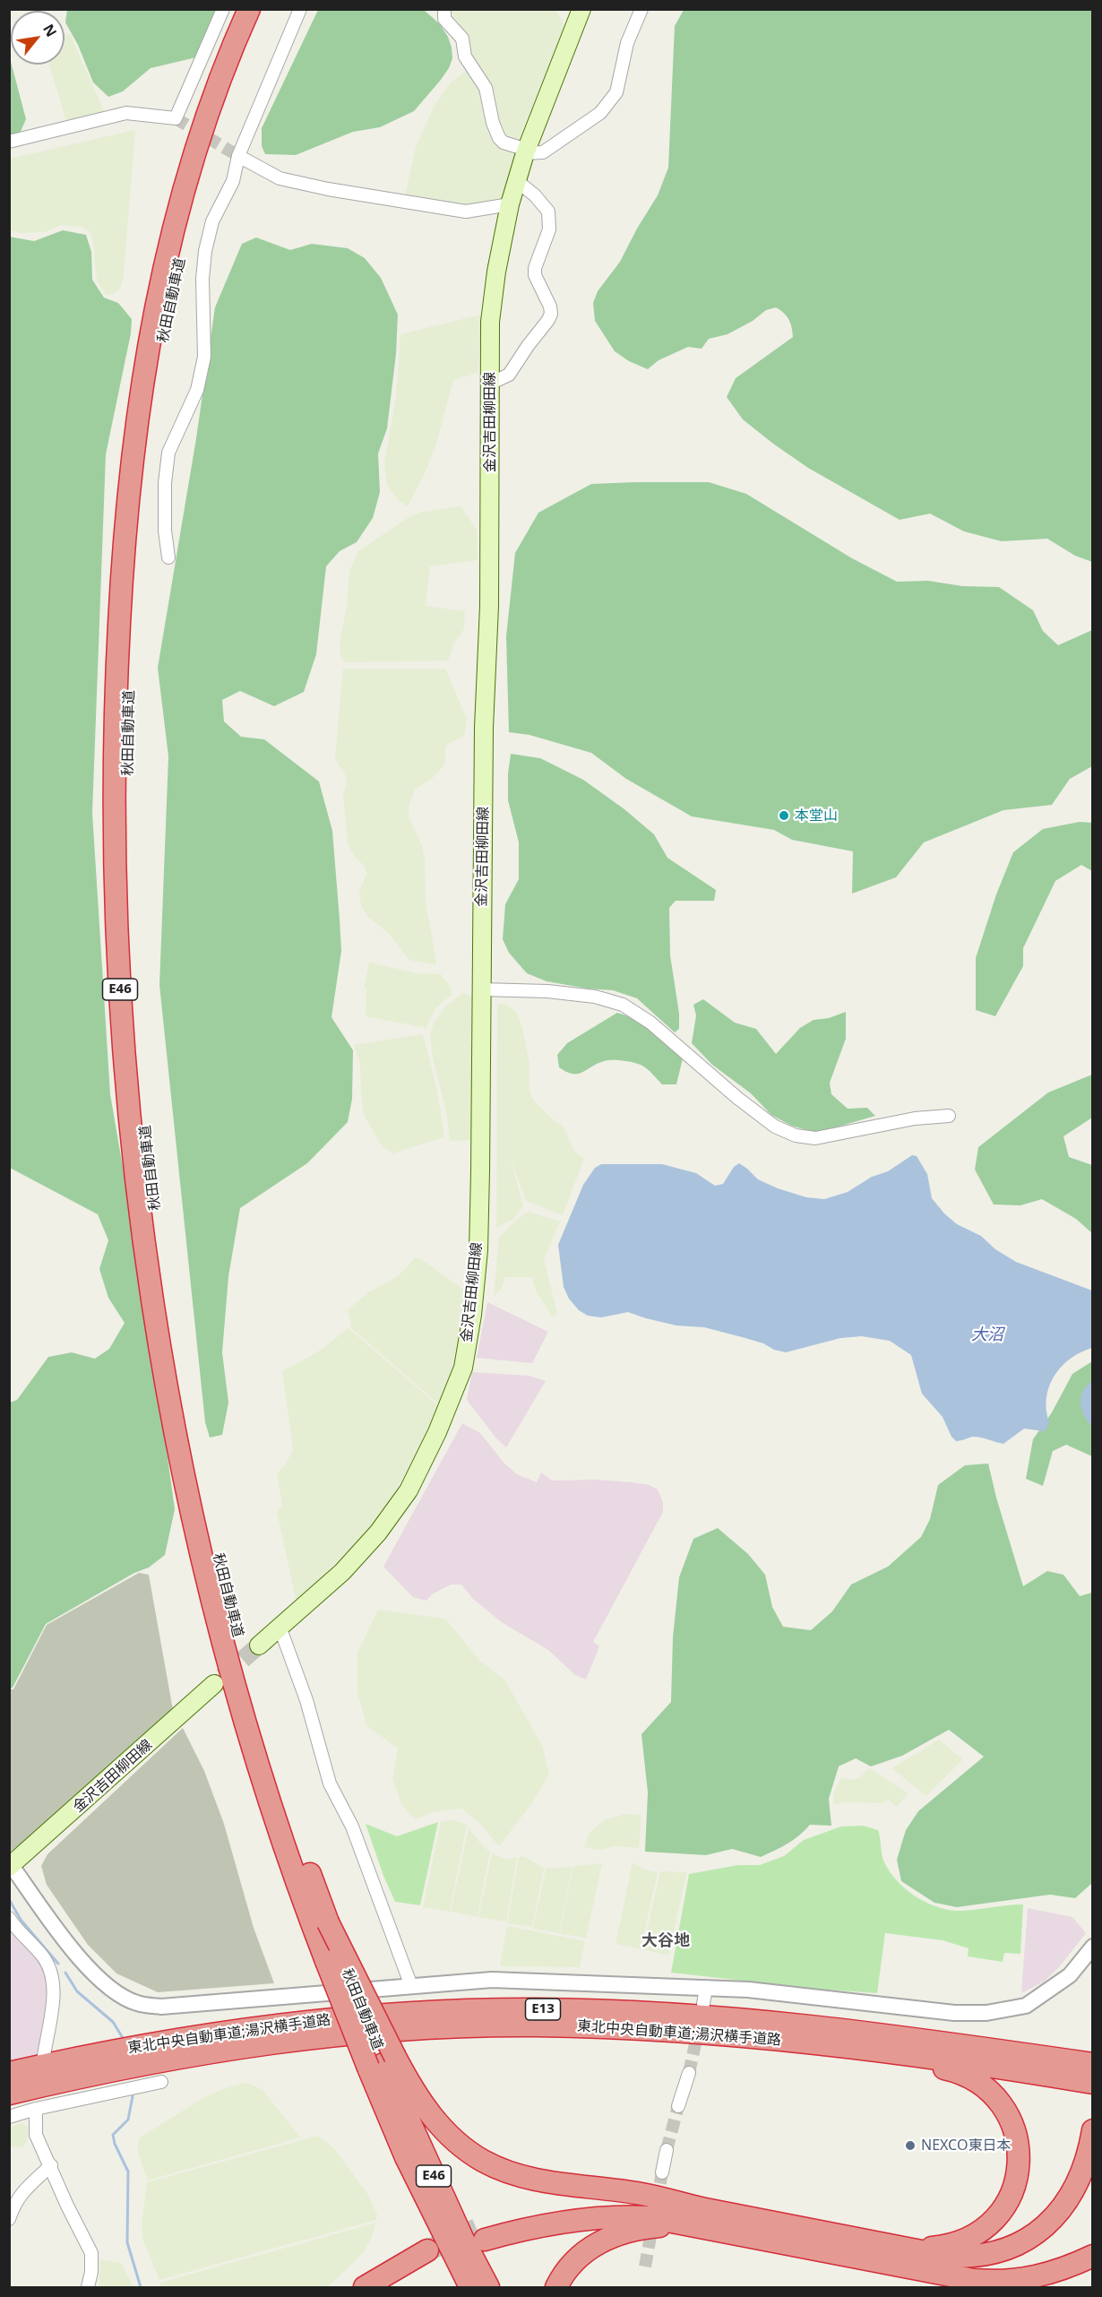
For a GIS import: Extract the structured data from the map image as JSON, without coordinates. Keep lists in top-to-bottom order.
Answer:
{
  "streets": {
    "highway": [
      "秋田自動車道",
      "E46",
      "E13",
      "東北中央自動車道;湯沢横手道路"
    ],
    "main road": ["金沢吉田柳田線"]
  },
  "districts": ["大谷地"],
  "water": ["大沼"],
  "places": ["本堂山", "NEXCO東日本"],
  "north": "top right"
}
